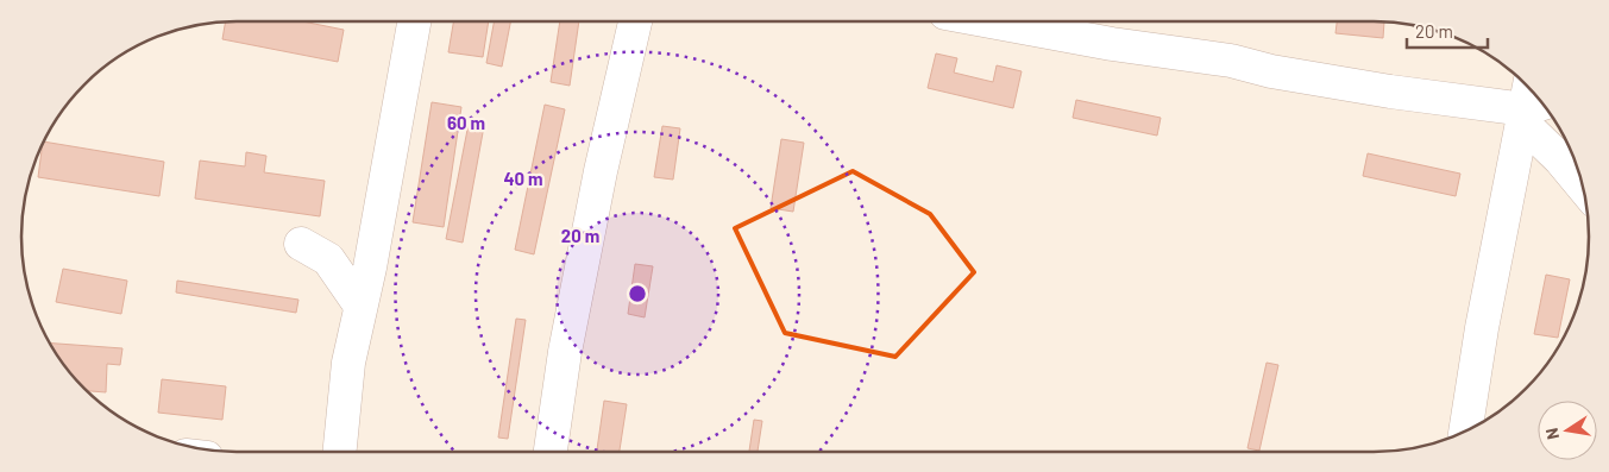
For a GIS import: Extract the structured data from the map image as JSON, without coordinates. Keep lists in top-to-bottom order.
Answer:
{
  "scale_bar": "20 m",
  "north": "left",
  "rings": ["60 m", "40 m", "20 m"]
}
